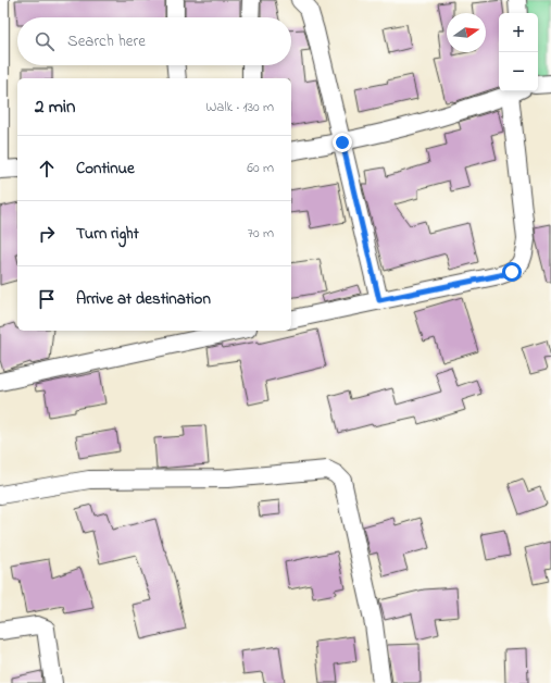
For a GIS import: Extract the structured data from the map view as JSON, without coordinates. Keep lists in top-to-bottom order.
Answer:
{
  "north": "right",
  "page": {
    "map_buttons": ["+", "−"],
    "search": "Search here",
    "heading": ["2 min", "Walk · 130 m"],
    "list": [
      ["Continue", "60 m"],
      ["Turn right", "70 m"],
      "Arrive at destination"
    ]
  }
}
